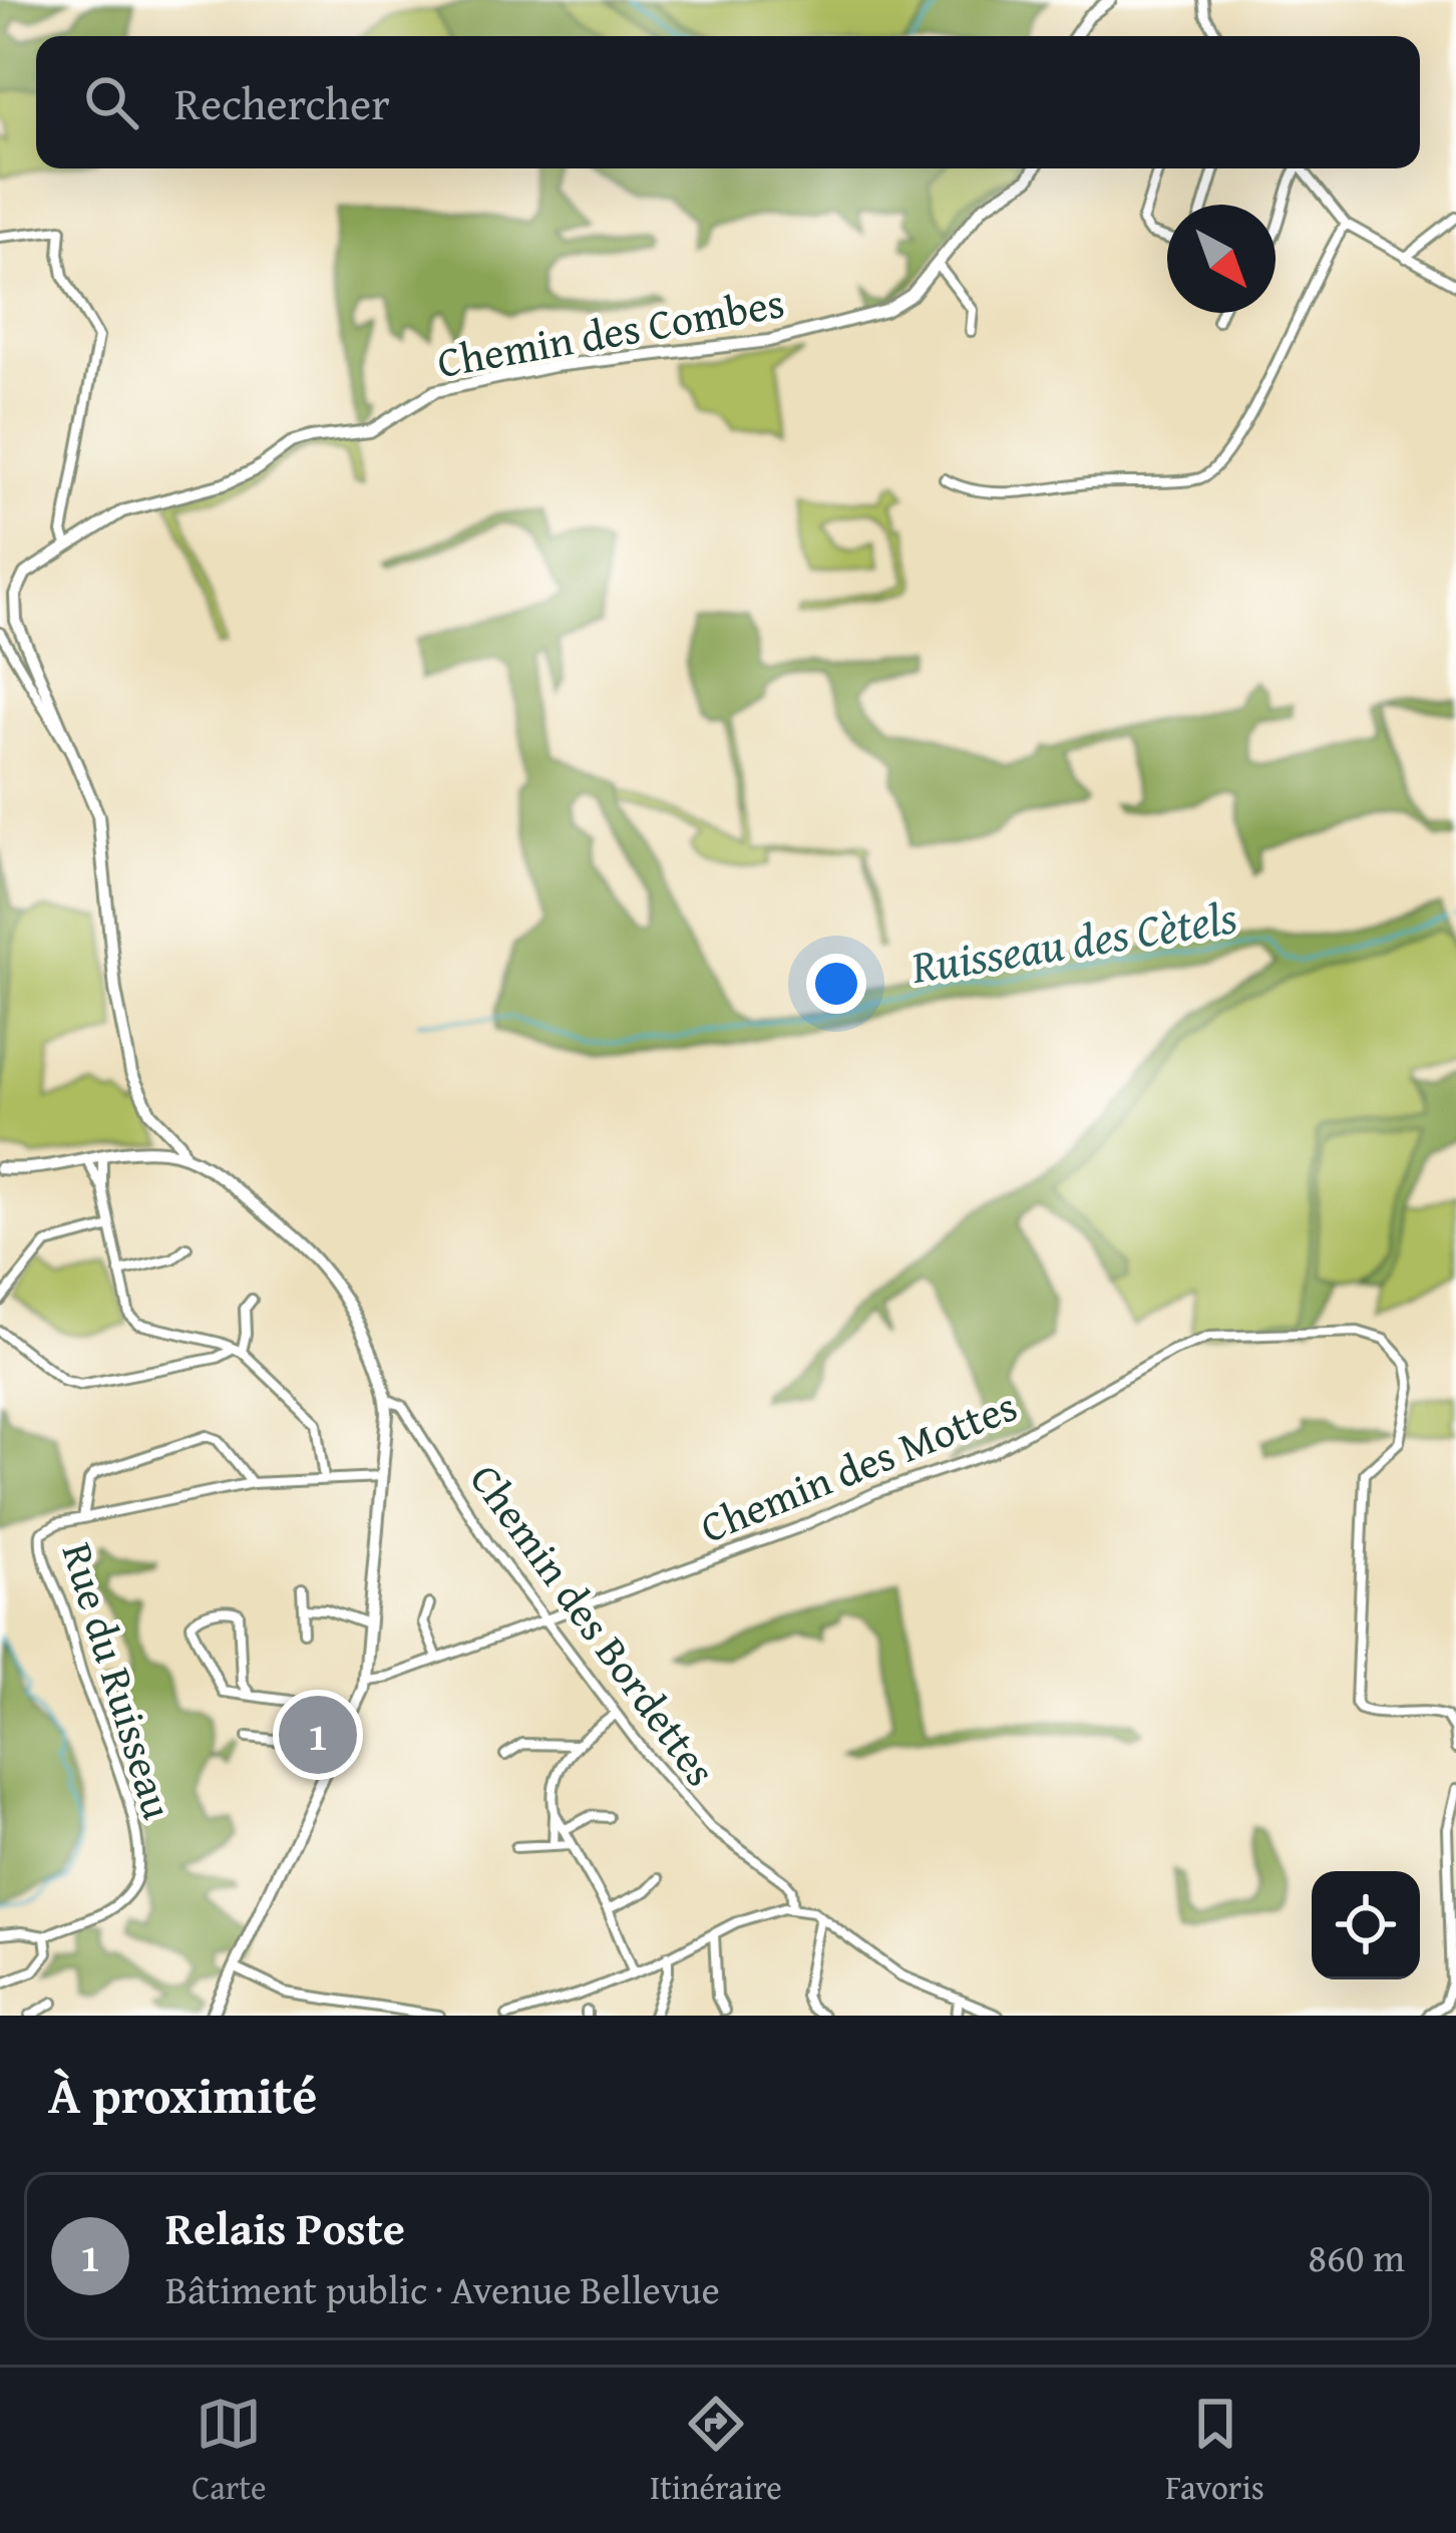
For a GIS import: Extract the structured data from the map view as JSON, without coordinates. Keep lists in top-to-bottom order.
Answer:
{
  "streets": {
    "street": [
      "Chemin des Combes",
      "Chemin des Mottes",
      "Chemin des Bordettes",
      "Rue du Ruisseau"
    ]
  },
  "crossings": [
    ["Chemin des Mottes", "Chemin des Bordettes"]
  ],
  "water": ["Ruisseau des Cètels"],
  "north": "bottom right",
  "page": {
    "search": "Rechercher",
    "pins": "1",
    "heading": "À proximité",
    "list": [
      {
        "mark": "1",
        "name": "Relais Poste",
        "note": "Bâtiment public · Avenue Bellevue",
        "value": "860 m"
      }
    ],
    "nav": ["Carte", "Itinéraire", "Favoris"]
  }
}
